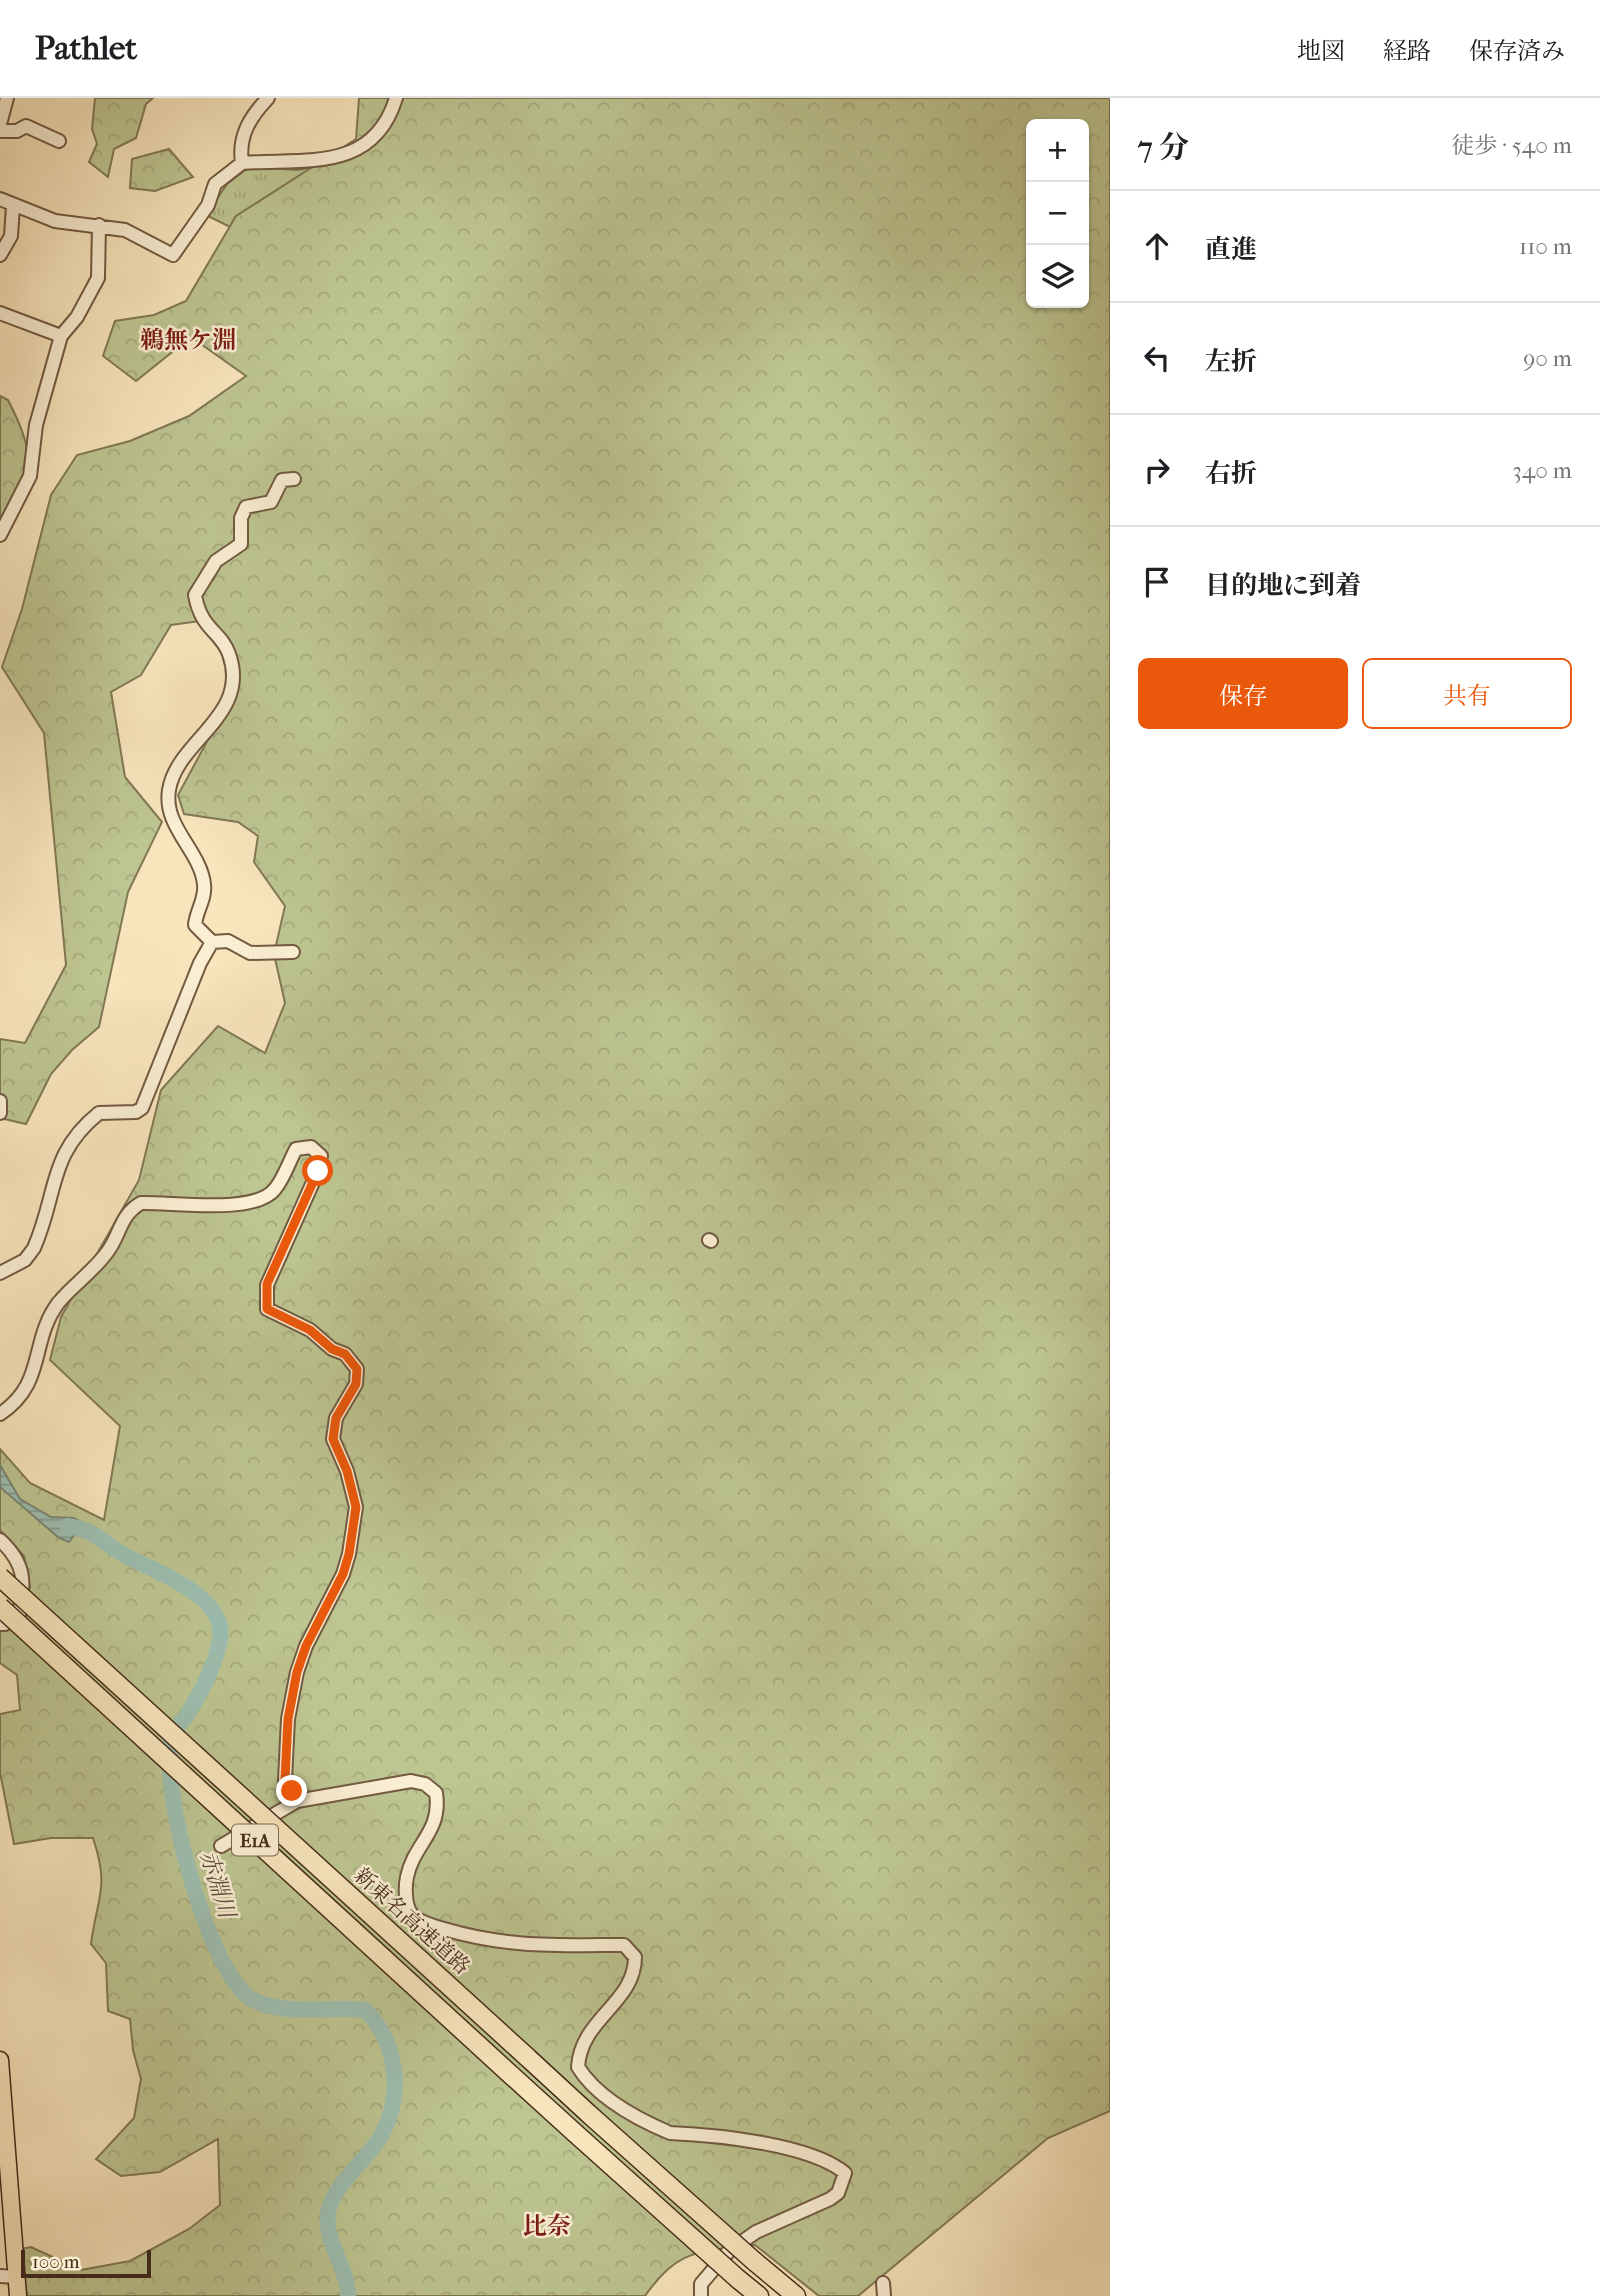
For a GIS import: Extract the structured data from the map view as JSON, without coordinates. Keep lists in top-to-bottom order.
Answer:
{
  "streets": {
    "highway": ["E1A", "新東名高速道路"]
  },
  "districts": ["鵜無ケ淵", "比奈"],
  "water": ["赤淵川"],
  "scale_bar": "100 m",
  "page": {
    "header": "Pathlet",
    "nav": ["地図", "経路", "保存済み"],
    "heading": ["7 分", "徒歩 · 540 m"],
    "map_buttons": ["+", "−"],
    "list": [
      ["直進", "110 m"],
      ["左折", "90 m"],
      ["右折", "340 m"],
      "目的地に到着"
    ],
    "buttons": ["保存", "共有"],
    "scale": "100 m"
  }
}
